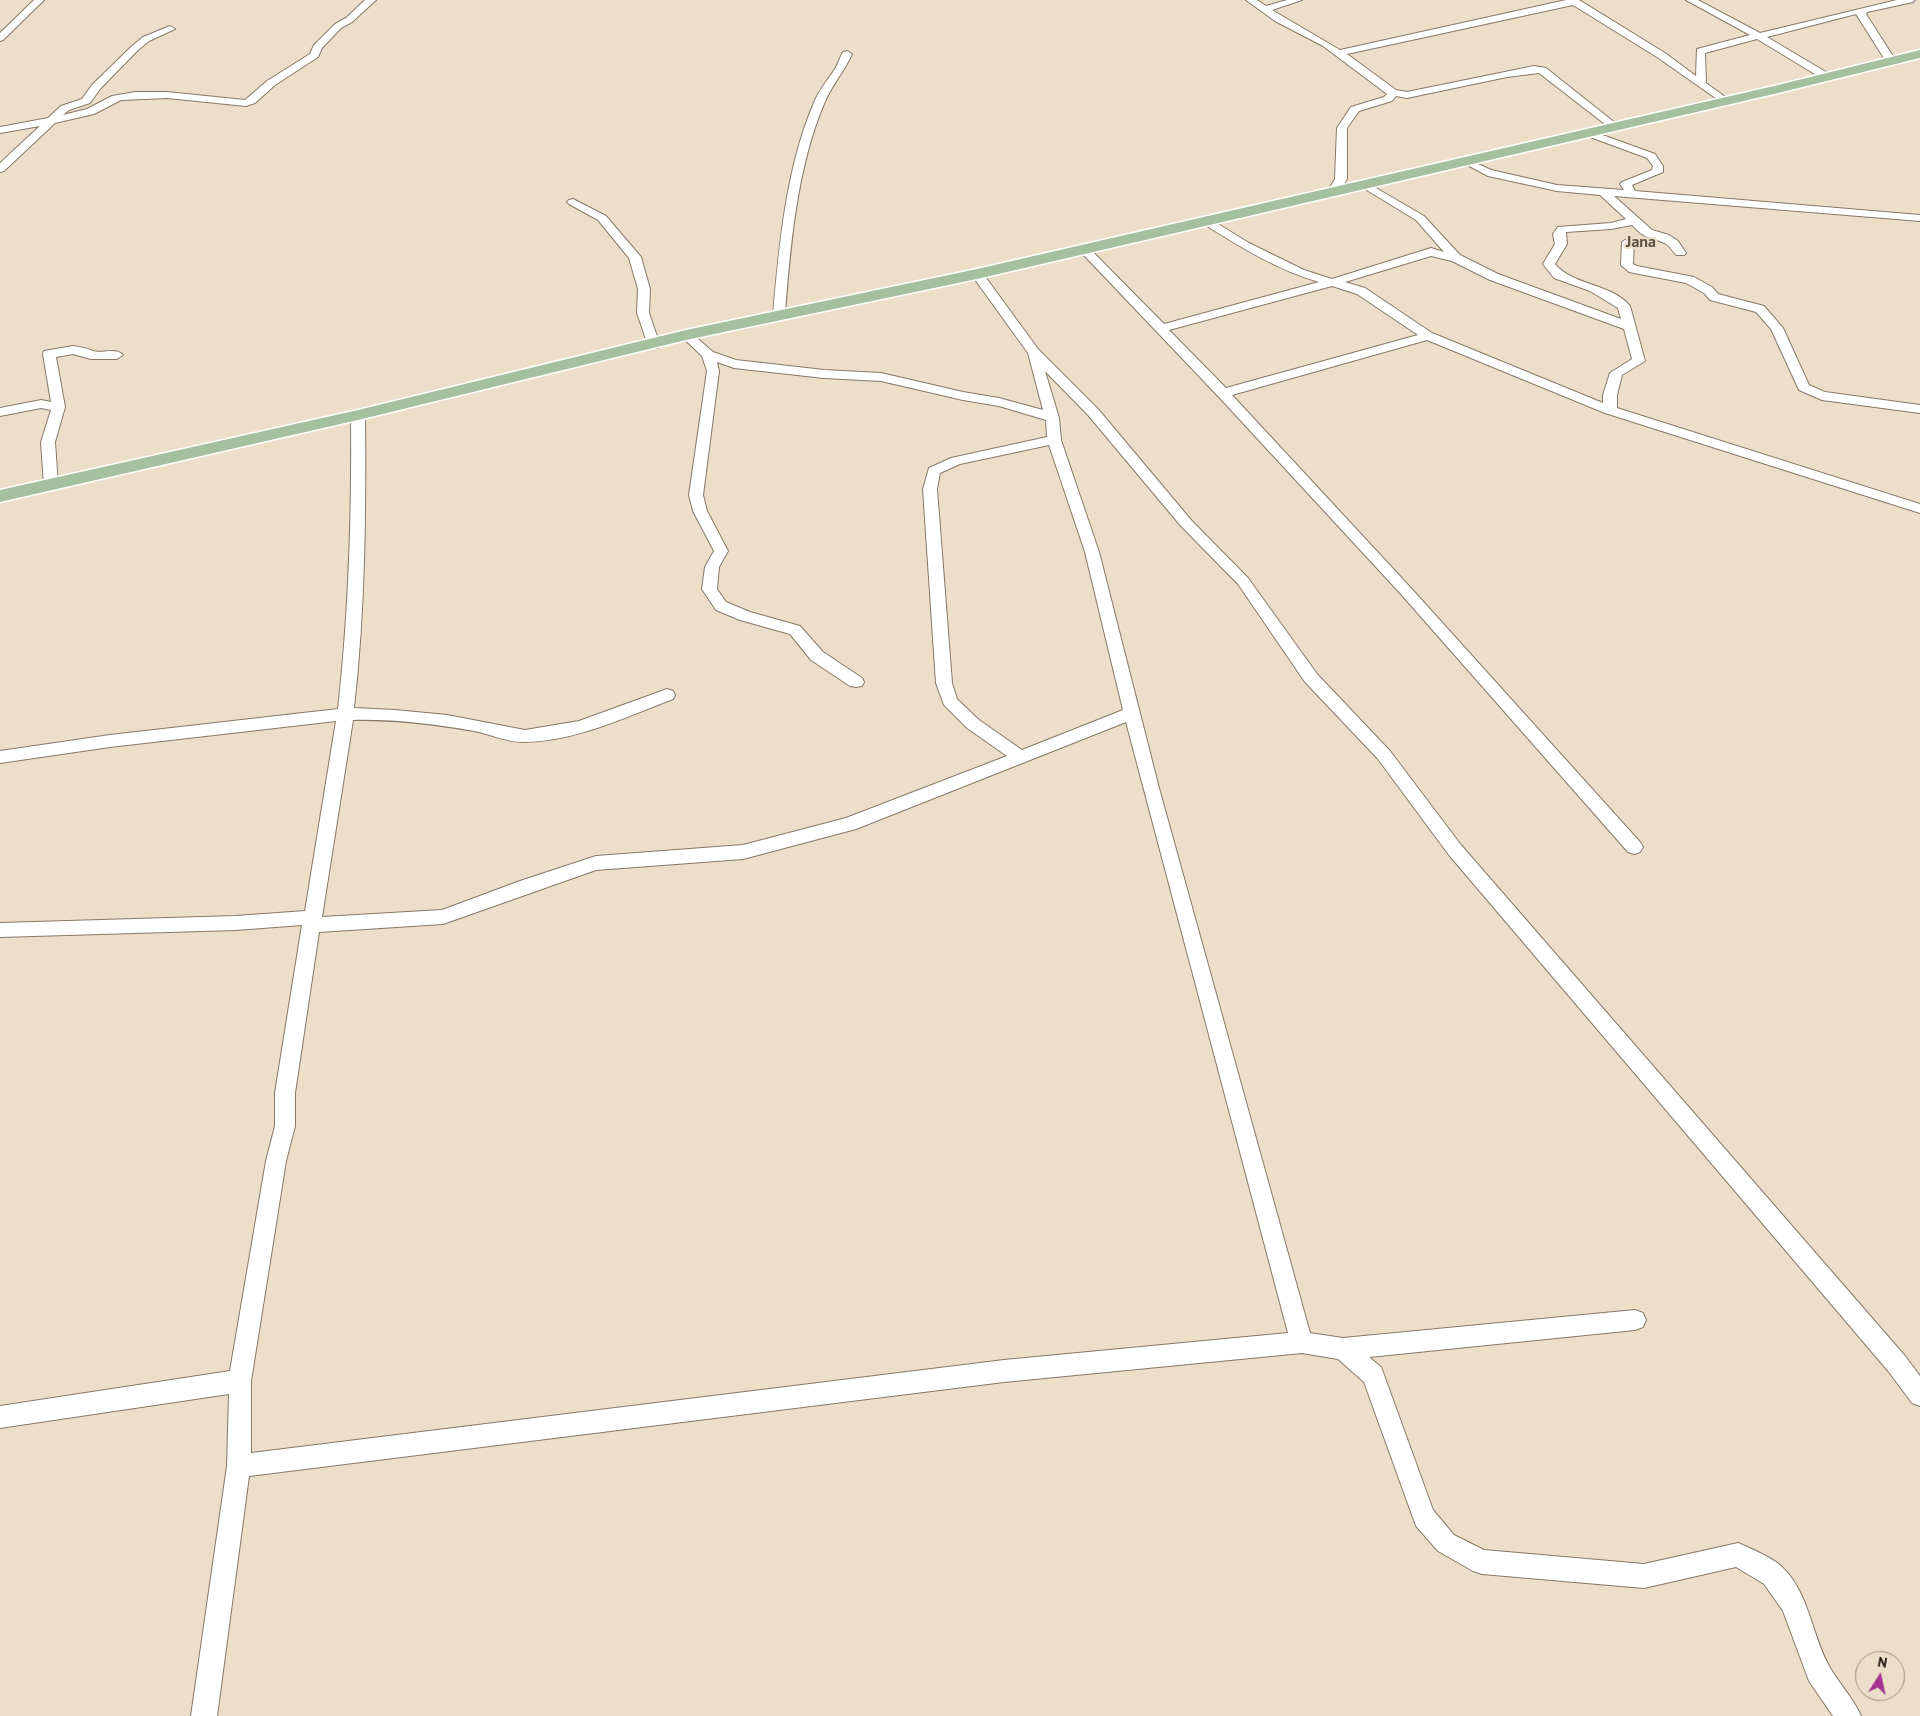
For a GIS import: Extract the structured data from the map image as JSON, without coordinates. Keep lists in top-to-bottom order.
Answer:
{
  "districts": ["Jana"],
  "north": "top"
}
